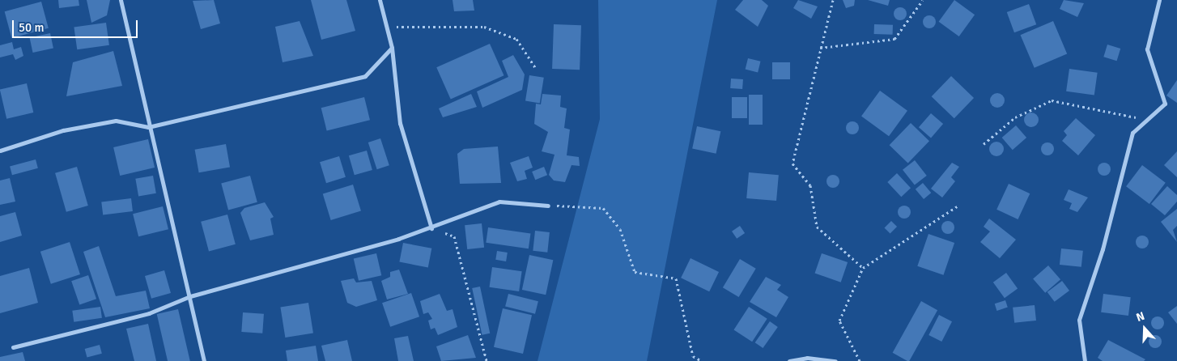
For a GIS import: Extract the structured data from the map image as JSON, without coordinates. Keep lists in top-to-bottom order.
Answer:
{
  "scale_bar": "50 m",
  "north": "top"
}
